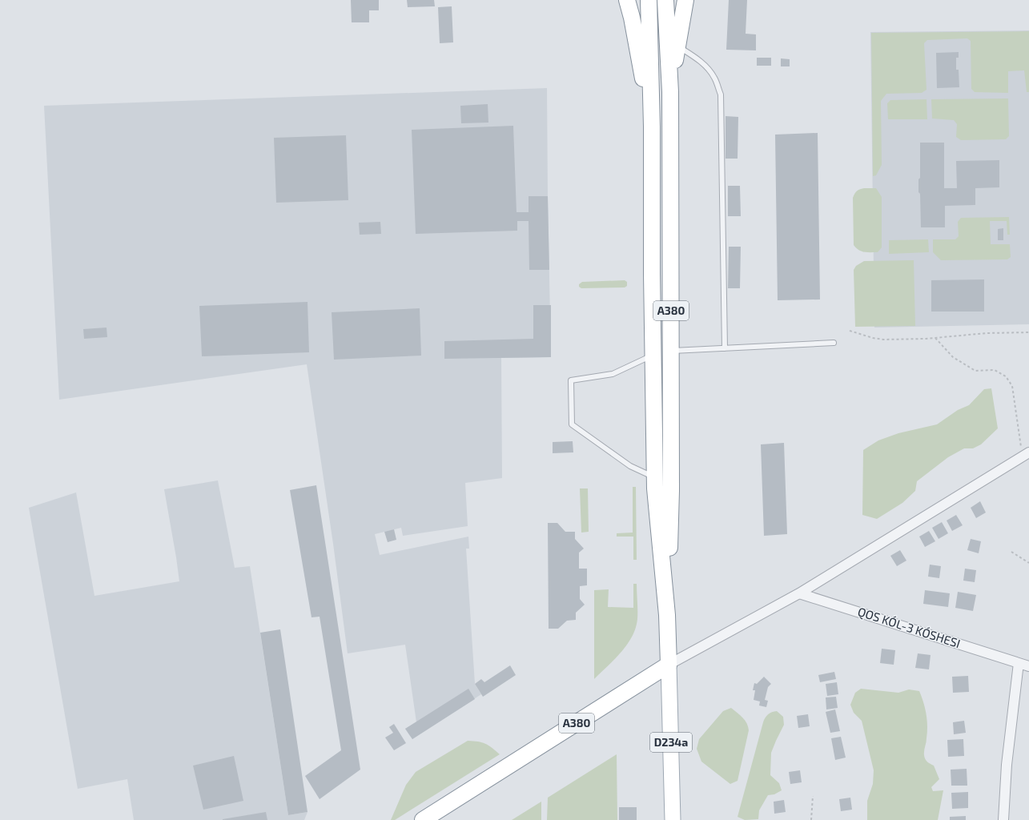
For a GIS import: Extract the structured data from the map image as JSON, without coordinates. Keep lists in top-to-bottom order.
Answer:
{
  "streets": {
    "highway": ["A380"],
    "main road": ["D234a"],
    "street": ["QOS KÓL-3 KÓSHESI"]
  },
  "crossings": [
    ["A380", "D234a"]
  ]
}
